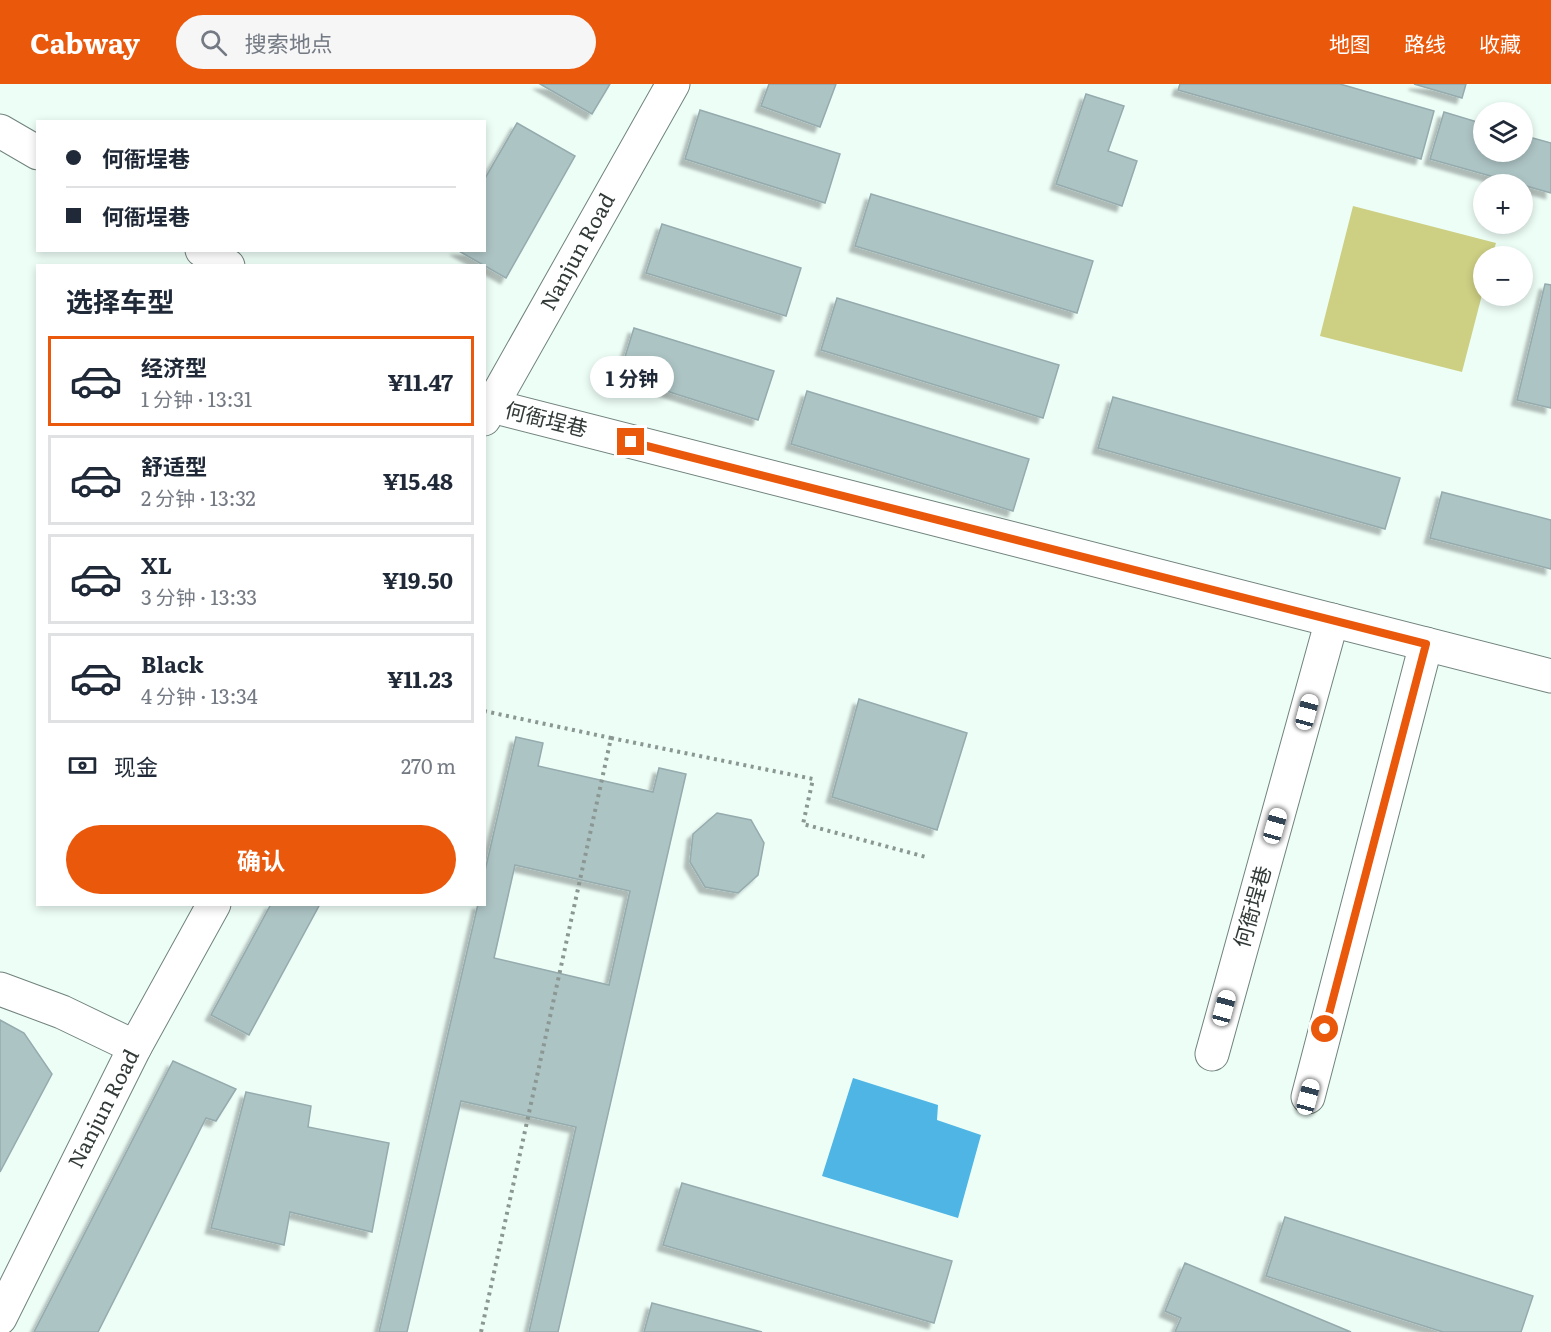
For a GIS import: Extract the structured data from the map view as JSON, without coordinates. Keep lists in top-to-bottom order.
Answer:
{
  "streets": {
    "street": ["Nanjun Road", "何衙埕巷"]
  },
  "crossings": [
    ["Nanjun Road", "何衙埕巷"]
  ],
  "page": {
    "header": "Cabway",
    "search": "搜索地点",
    "nav": ["地图", "路线", "收藏"],
    "map_buttons": ["+", "−"],
    "banner": ["何衙埕巷", "何衙埕巷"],
    "heading": "选择车型",
    "list": [
      {
        "name": "经济型",
        "note": "1 分钟 · 13:31",
        "value": "¥11.47"
      },
      {
        "name": "舒适型",
        "note": "2 分钟 · 13:32",
        "value": "¥15.48"
      },
      {
        "name": "XL",
        "note": "3 分钟 · 13:33",
        "value": "¥19.50"
      },
      {
        "name": "Black",
        "note": "4 分钟 · 13:34",
        "value": "¥11.23"
      }
    ],
    "bubble": "1 分钟",
    "pay": ["现金", "270 m"],
    "buttons": "确认"
  }
}
